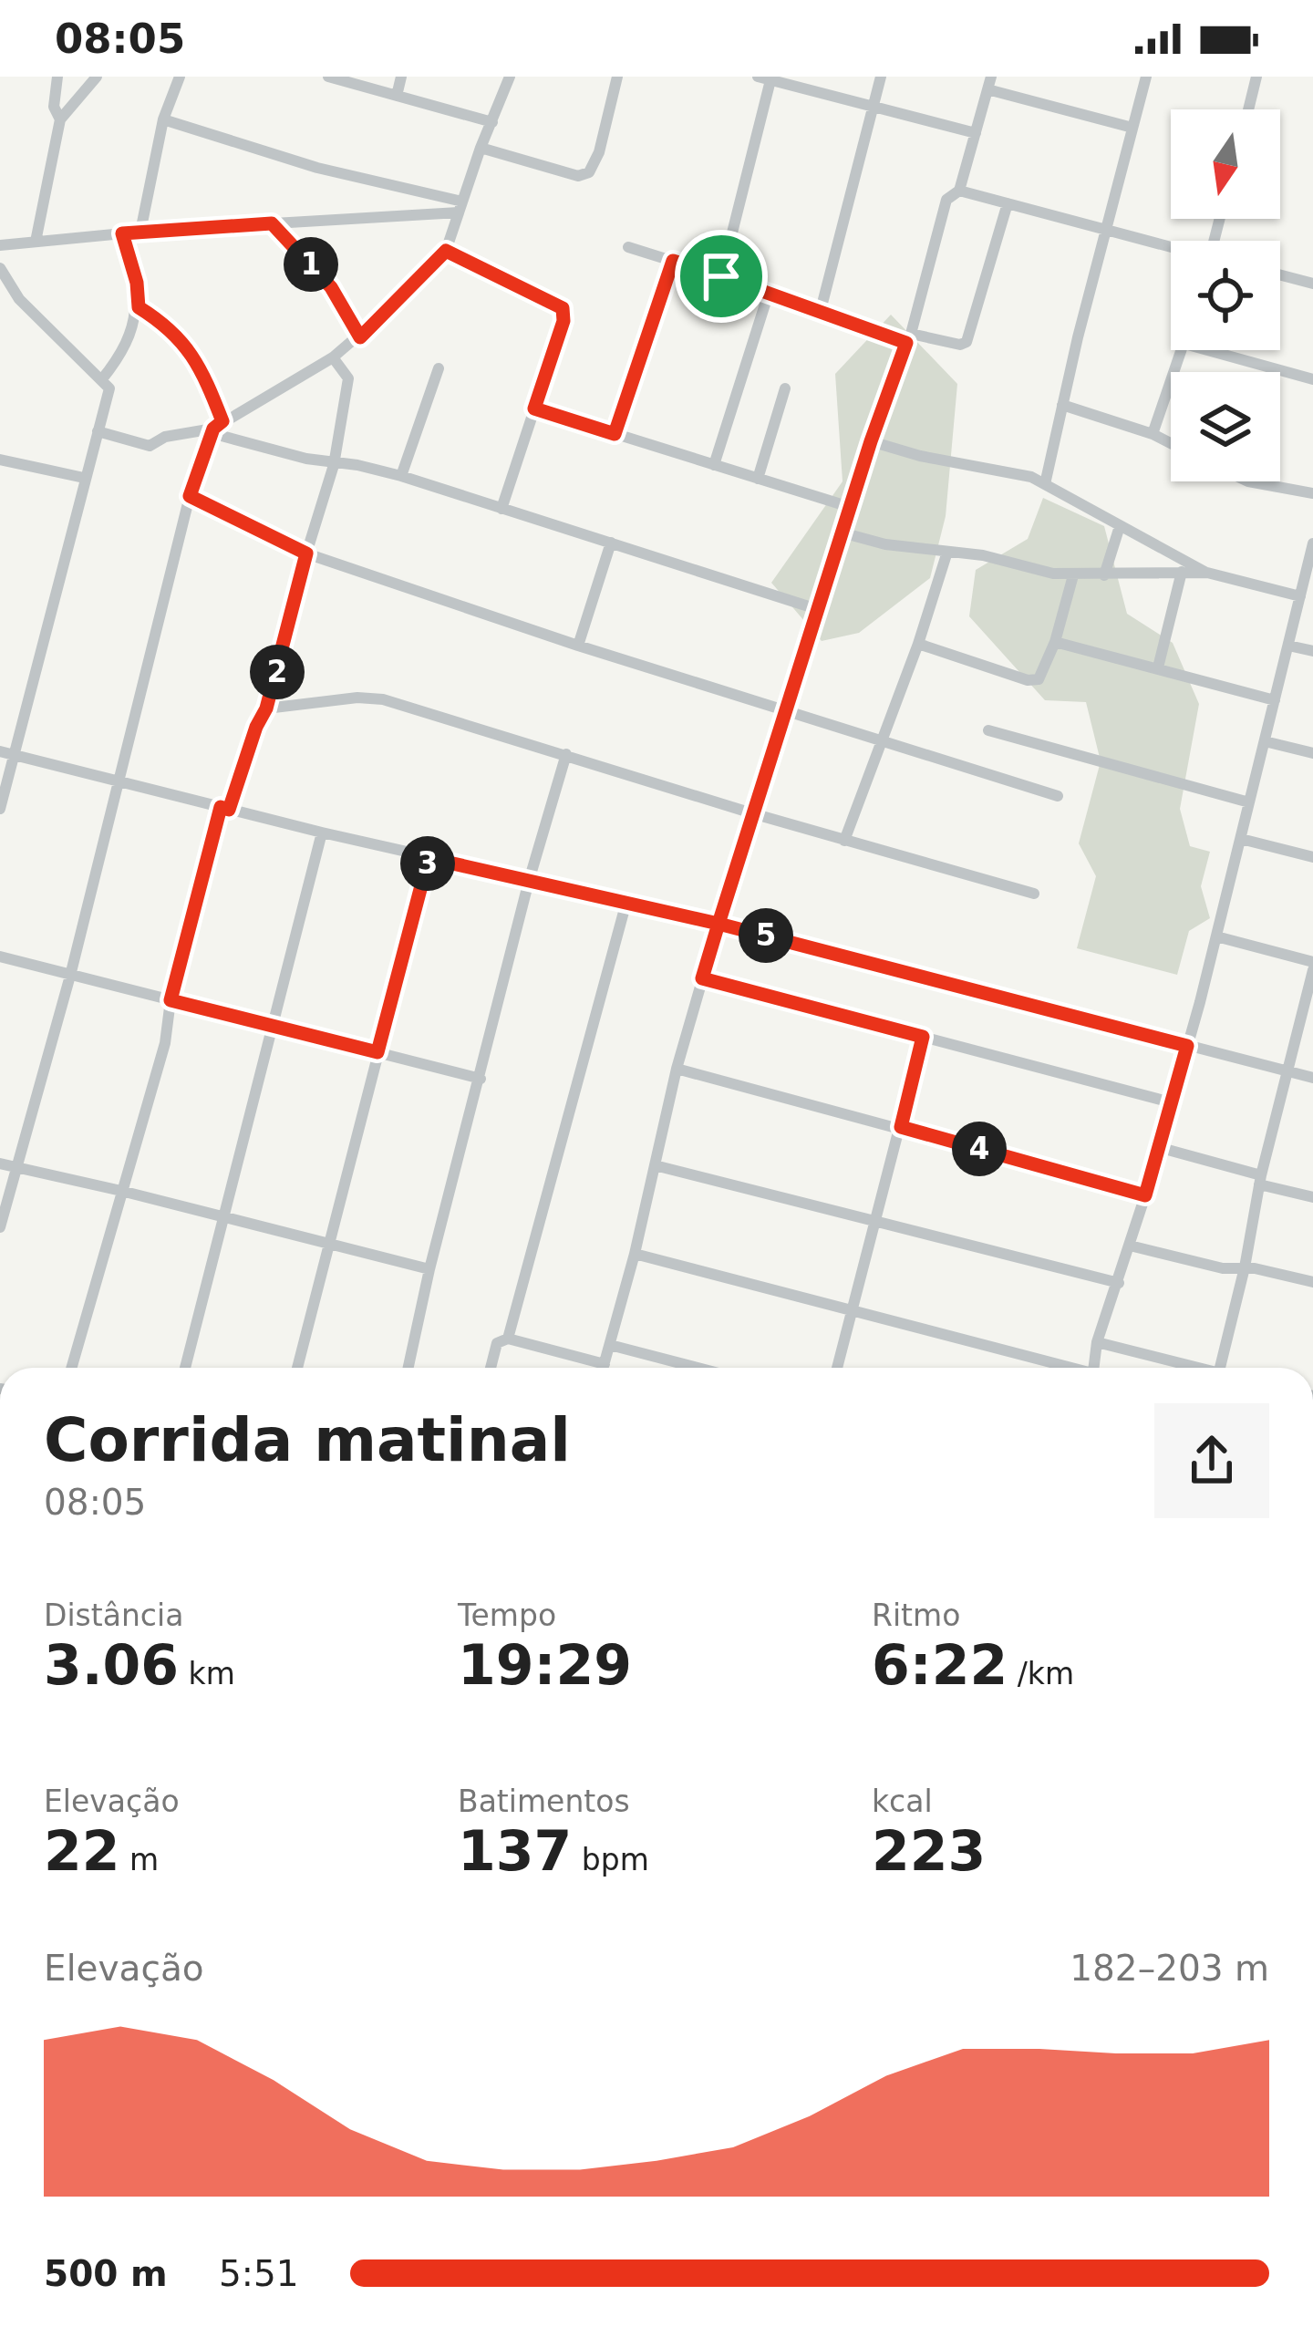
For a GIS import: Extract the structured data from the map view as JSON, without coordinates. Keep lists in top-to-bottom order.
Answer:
{
  "north": "bottom",
  "page": {
    "status": "08:05",
    "pins": [
      "1",
      "2",
      "3",
      "5",
      "4"
    ],
    "heading": ["Corrida matinal", "08:05"],
    "stats": [
      ["Distância", "3.06 km"],
      ["Tempo", "19:29"],
      ["Ritmo", "6:22 /km"],
      ["Elevação", "22 m"],
      ["Batimentos", "137 bpm"],
      ["kcal", "223"]
    ],
    "chart": ["Elevação", "182–203 m"],
    "list": [
      {
        "name": "500 m",
        "note": "5:51"
      }
    ]
  }
}
